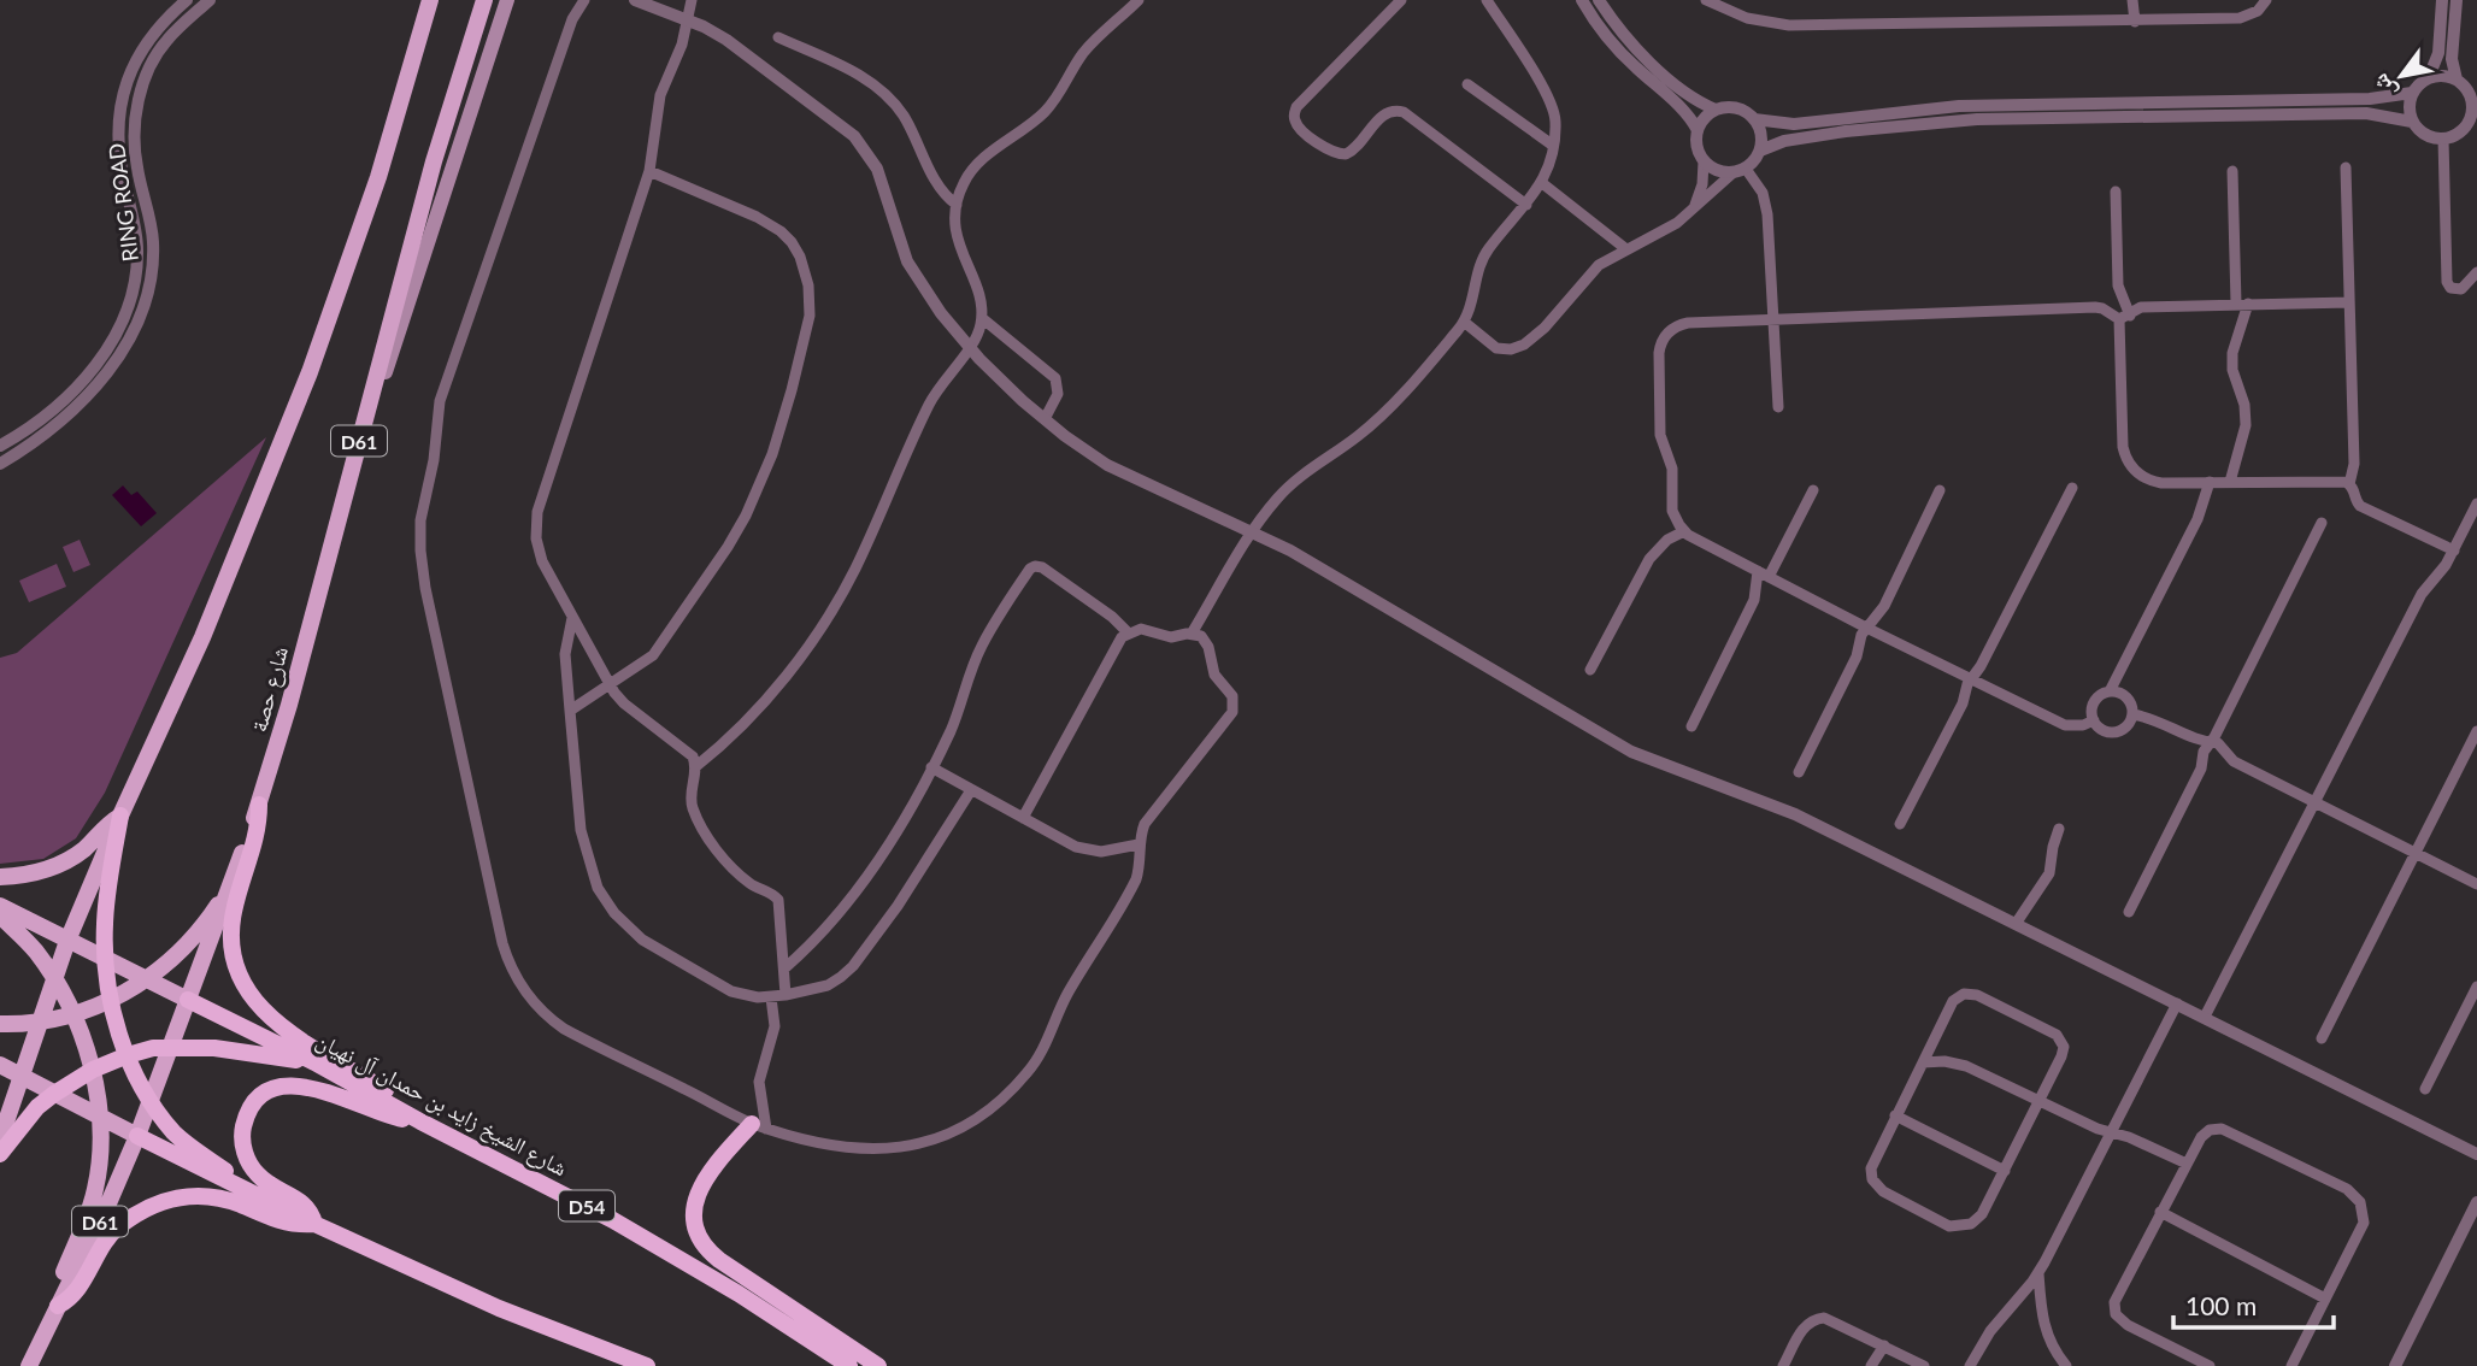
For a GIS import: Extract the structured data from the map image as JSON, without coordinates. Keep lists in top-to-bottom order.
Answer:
{
  "streets": {
    "highway": ["شارع الشيخ زايد بن حمدان آل نهيان", "D54"],
    "main road": ["D61", "شارع حصة"],
    "street": ["RING ROAD"]
  },
  "crossings": [
    ["شارع حصة", "شارع الشيخ زايد بن حمدان آل نهيان"]
  ],
  "scale_bar": "100 m",
  "north": "bottom left"
}
